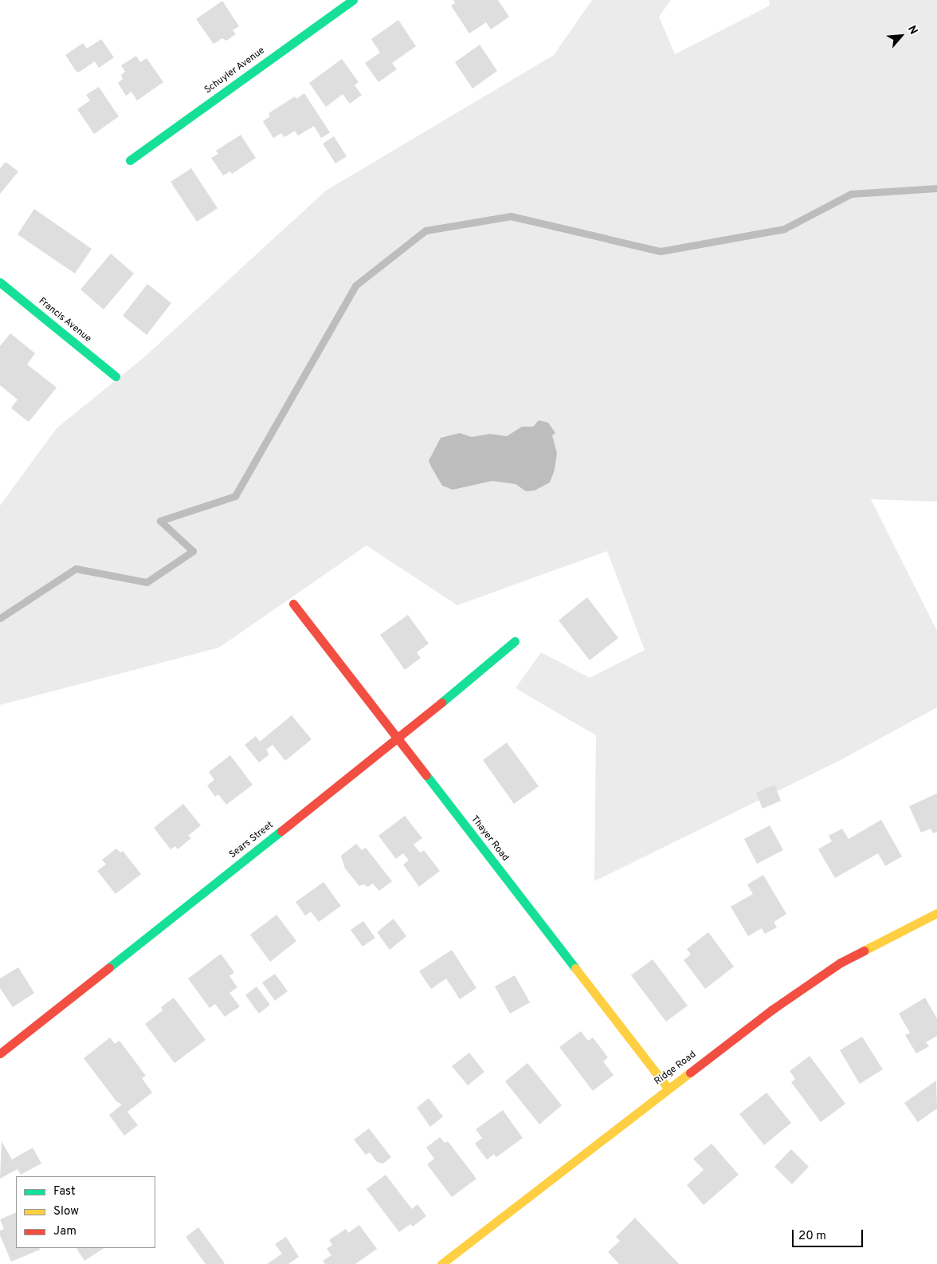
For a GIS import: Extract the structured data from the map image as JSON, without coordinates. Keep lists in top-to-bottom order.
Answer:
{
  "streets": {
    "street": [
      "Schuyler Avenue",
      "Francis Avenue",
      "Thayer Road",
      "Sears Street",
      "Ridge Road"
    ]
  },
  "crossings": [
    ["Thayer Road", "Sears Street"],
    ["Thayer Road", "Ridge Road"]
  ],
  "legend": ["Fast", "Slow", "Jam"],
  "scale_bar": "20 m",
  "north": "top right"
}
